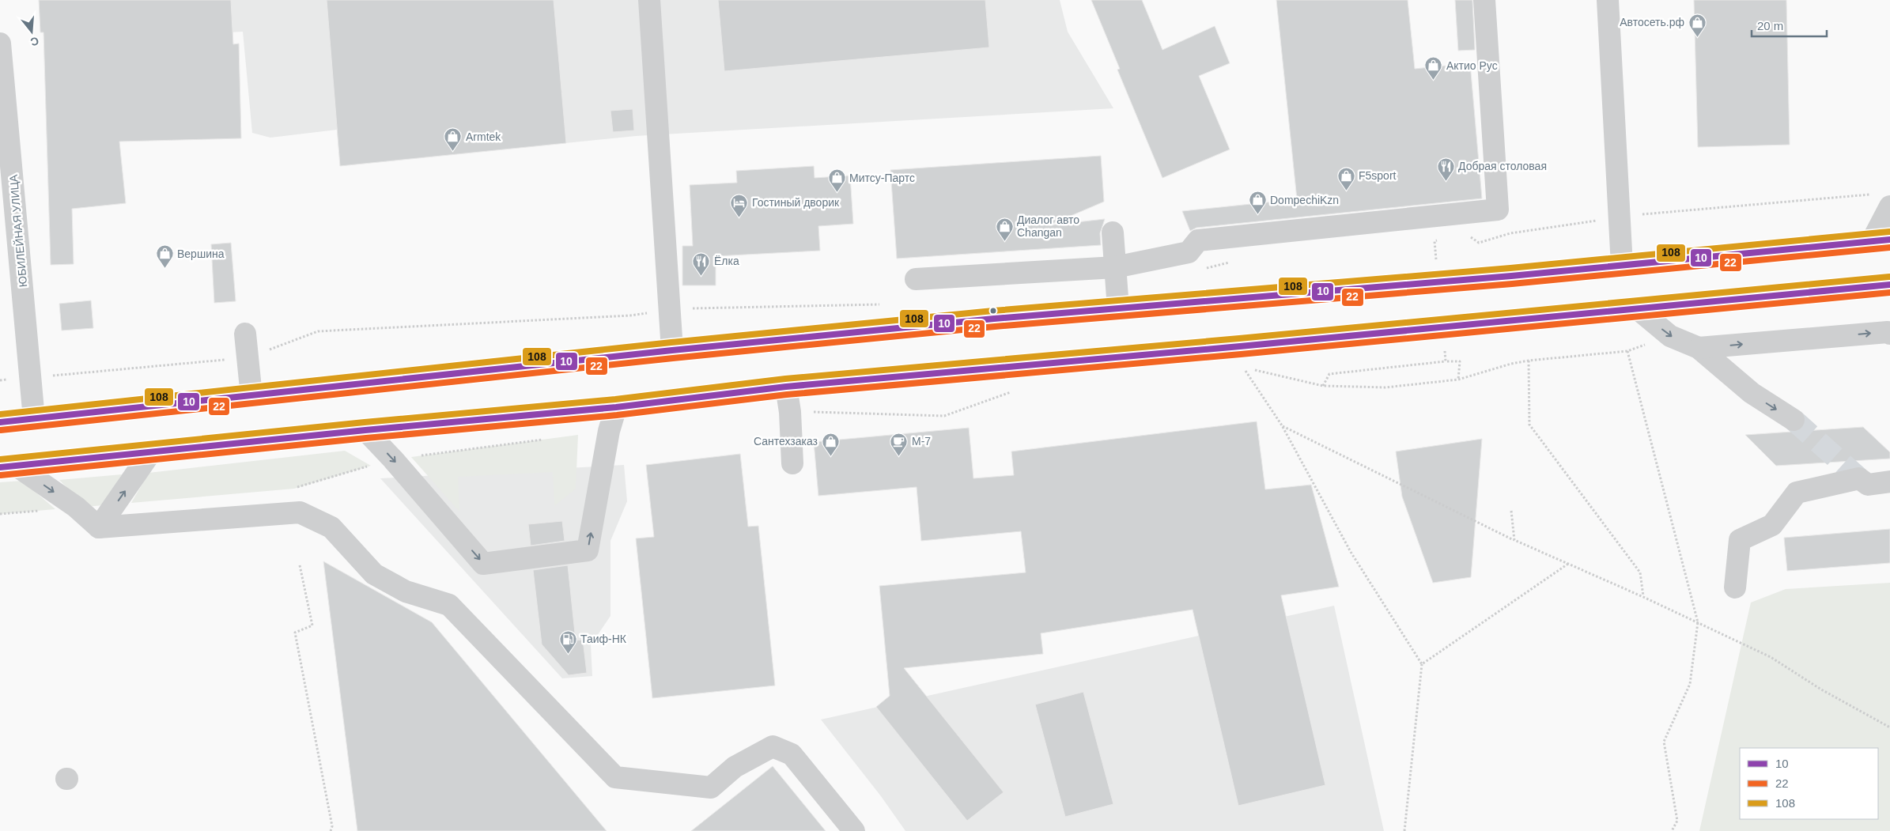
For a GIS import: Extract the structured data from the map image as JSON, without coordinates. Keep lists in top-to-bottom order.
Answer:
{
  "streets": {
    "street": ["ЮБИЛЕЙНАЯ УЛИЦА"]
  },
  "places": {
    "shop": [
      "Автосеть.рф",
      "Актио Рус",
      "Armtek",
      "F5sport",
      "Митсу-Партс",
      "DompechiKzn",
      "Диалог авто Changan",
      "Вершина",
      "Сантехзаказ"
    ],
    "restaurant": ["Добрая столовая", "Ёлка"],
    "hotel": ["Гостиный дворик"],
    "cafe": ["М-7"],
    "fuel station": ["Таиф-НК"]
  },
  "lines": ["transit line 108", "transit line 10", "transit line 22"],
  "legend": ["10", "22", "108"],
  "scale_bar": "20 m",
  "north": "bottom"
}
